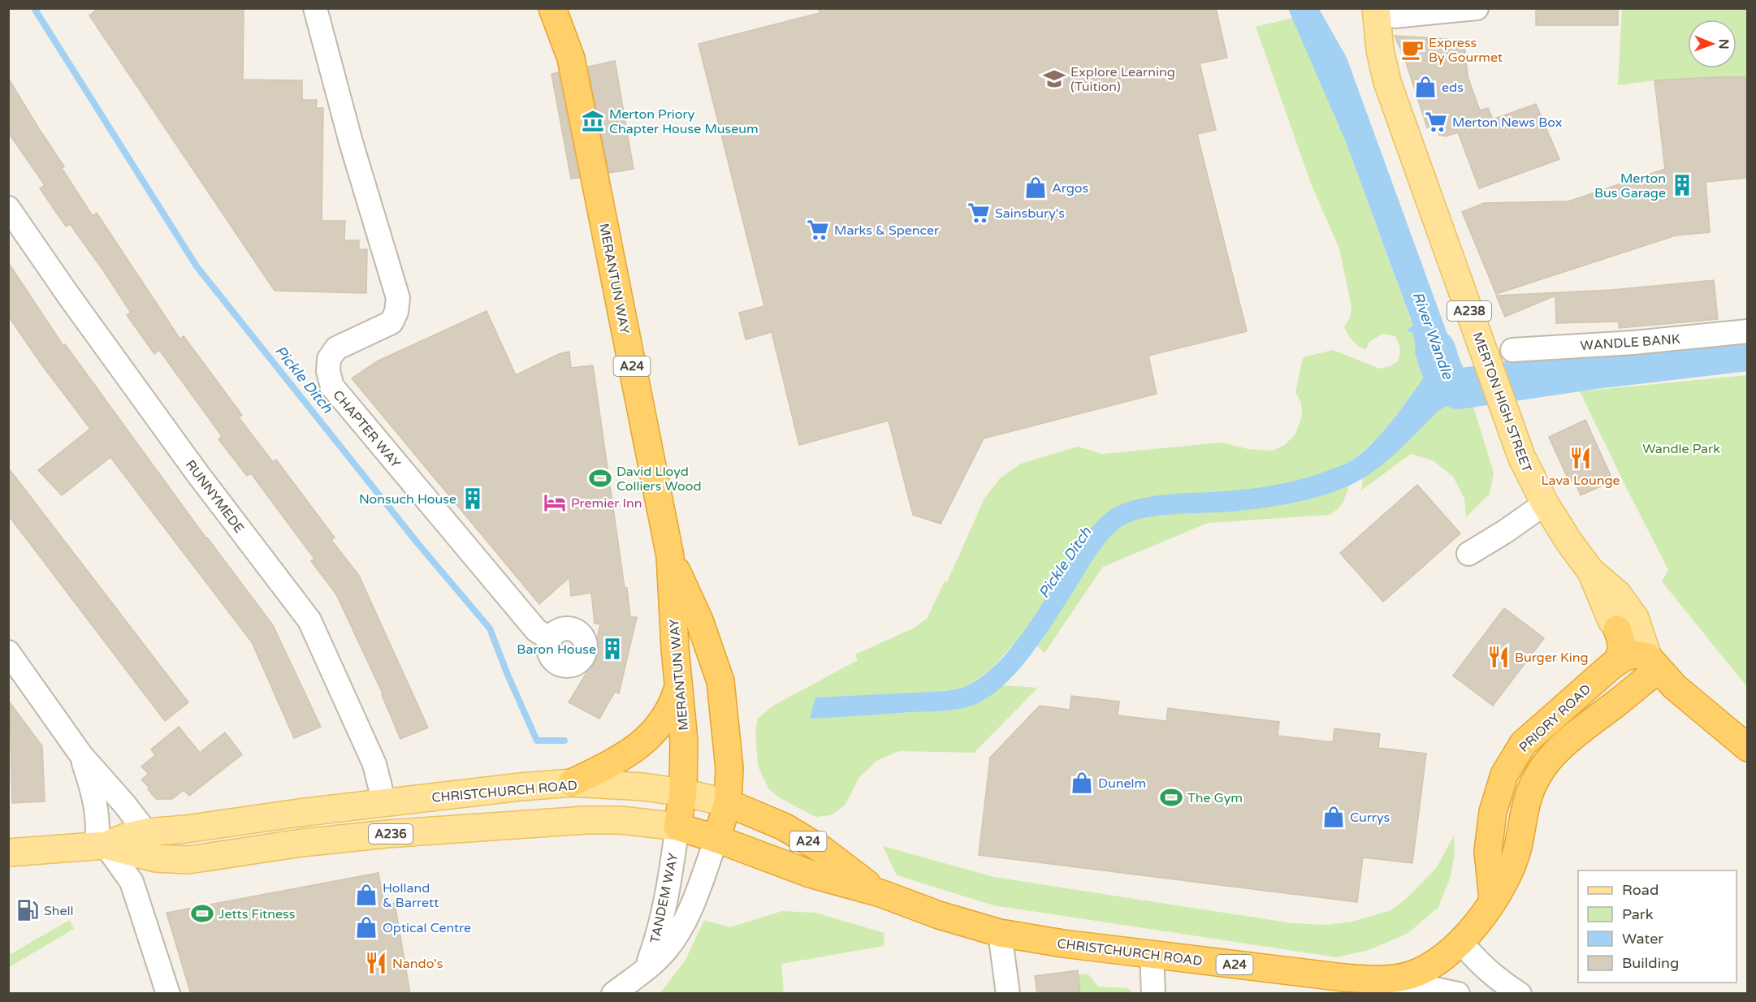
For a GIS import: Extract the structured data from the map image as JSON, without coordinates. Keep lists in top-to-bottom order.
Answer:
{
  "streets": {
    "highway": [
      "MERANTUN WAY",
      "A24",
      "PRIORY ROAD",
      "CHRISTCHURCH ROAD"
    ],
    "main road": ["A238", "MERTON HIGH STREET", "A236"],
    "street": [
      "WANDLE BANK",
      "CHAPTER WAY",
      "RUNNYMEDE",
      "TANDEM WAY"
    ]
  },
  "crossings": [
    ["MERANTUN WAY", "A24"],
    ["MERANTUN WAY", "CHRISTCHURCH ROAD"],
    ["MERANTUN WAY", "TANDEM WAY"],
    ["A24", "CHRISTCHURCH ROAD"],
    ["A24", "TANDEM WAY"],
    ["MERTON HIGH STREET", "PRIORY ROAD"],
    ["RUNNYMEDE", "CHRISTCHURCH ROAD"],
    ["PRIORY ROAD", "CHRISTCHURCH ROAD"],
    ["CHRISTCHURCH ROAD", "TANDEM WAY"]
  ],
  "water": ["River Wandle", "Pickle Ditch"],
  "parks": ["Wandle Park"],
  "places": {
    "cafe": ["Express By Gourmet"],
    "school or university": ["Explore Learning (Tuition)"],
    "shop": [
      "eds",
      "Argos",
      "Dunelm",
      "Currys",
      "Holland & Barrett",
      "Optical Centre"
    ],
    "museum": ["Merton Priory Chapter House Museum"],
    "supermarket": ["Merton News Box", "Sainsbury's", "Marks & Spencer"],
    "building": ["Merton Bus Garage", "Nonsuch House", "Baron House"],
    "restaurant": ["Lava Lounge", "Burger King", "Nando's"],
    "sports": ["David Lloyd Colliers Wood", "The Gym", "Jetts Fitness"],
    "hotel": ["Premier Inn"],
    "fuel station": ["Shell"]
  },
  "legend": [
    "Road",
    "Park",
    "Water",
    "Building"
  ],
  "north": "right"
}
